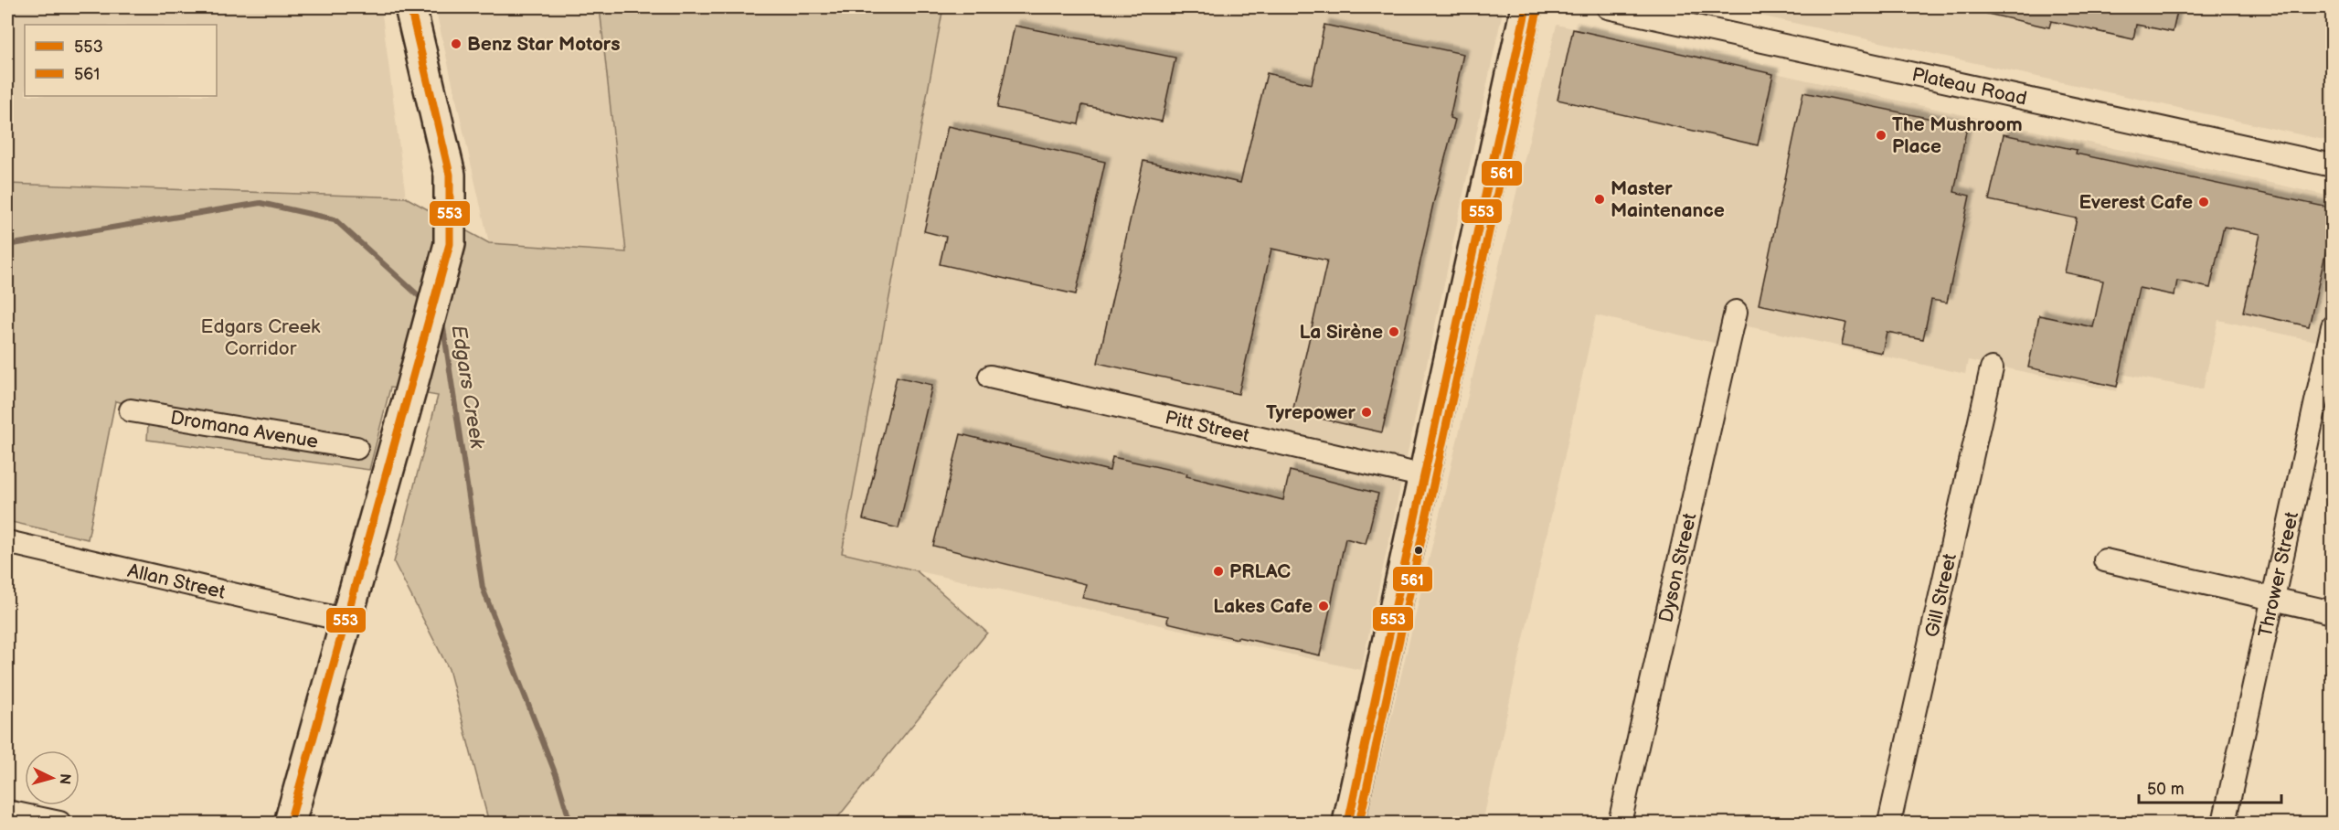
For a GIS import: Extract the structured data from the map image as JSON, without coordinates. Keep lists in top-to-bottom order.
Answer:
{
  "streets": {
    "street": [
      "Plateau Road",
      "Pitt Street",
      "Dromana Avenue",
      "Dyson Street",
      "Thrower Street",
      "Allan Street",
      "Gill Street"
    ]
  },
  "water": ["Edgars Creek"],
  "parks": ["Edgars Creek Corridor"],
  "places": [
    "Benz Star Motors",
    "The Mushroom Place",
    "Master Maintenance",
    "Everest Cafe",
    "La Sirène",
    "Tyrepower",
    "PRLAC",
    "Lakes Cafe"
  ],
  "lines": ["transit line 553", "transit line 561"],
  "legend": ["553", "561"],
  "scale_bar": "50 m",
  "north": "right"
}
